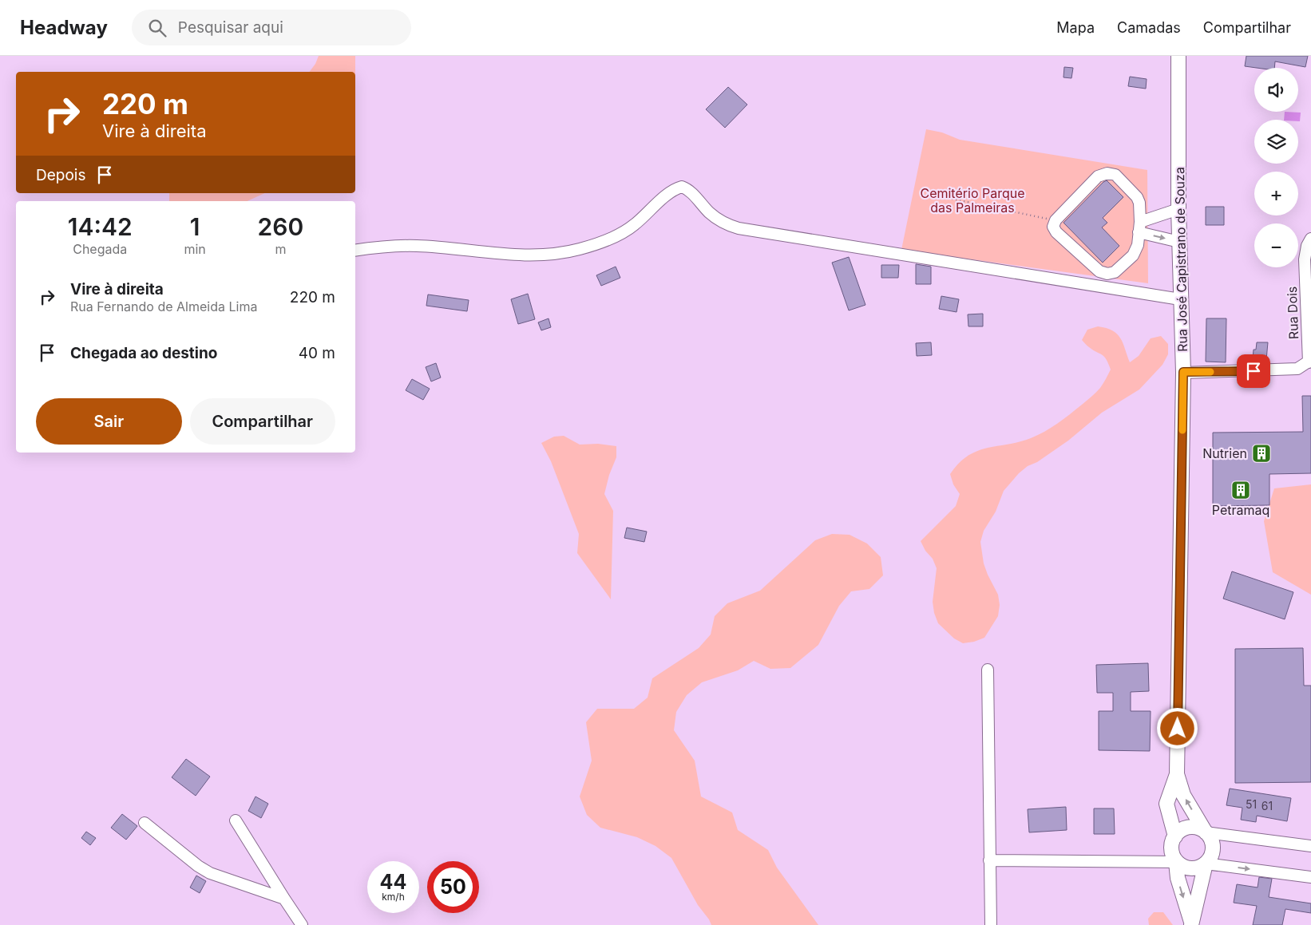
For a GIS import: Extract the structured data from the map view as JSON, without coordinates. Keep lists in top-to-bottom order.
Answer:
{
  "streets": {
    "main road": ["Rua José Capistrano de Souza"],
    "street": ["Rua Dois"]
  },
  "parks": ["Cemitério Parque das Palmeiras"],
  "places": {
    "building": ["Nutrien", "Petramaq"]
  },
  "house_numbers": ["51", "61"],
  "page": {
    "header": "Headway",
    "search": "Pesquisar aqui",
    "nav": ["Mapa", "Camadas", "Compartilhar"],
    "map_buttons": ["+", "−"],
    "turn": ["220 m", "Vire à direita"],
    "then": "Depois",
    "eta": [
      "14:42",
      "Chegada",
      "1",
      "min",
      "260",
      "m"
    ],
    "list": [
      {
        "name": "Vire à direita",
        "note": "Rua Fernando de Almeida Lima",
        "value": "220 m"
      },
      {
        "name": "Chegada ao destino",
        "value": "40 m"
      }
    ],
    "buttons": ["Sair", "Compartilhar"],
    "speed": "44 km/h",
    "limit": "50"
  }
}
